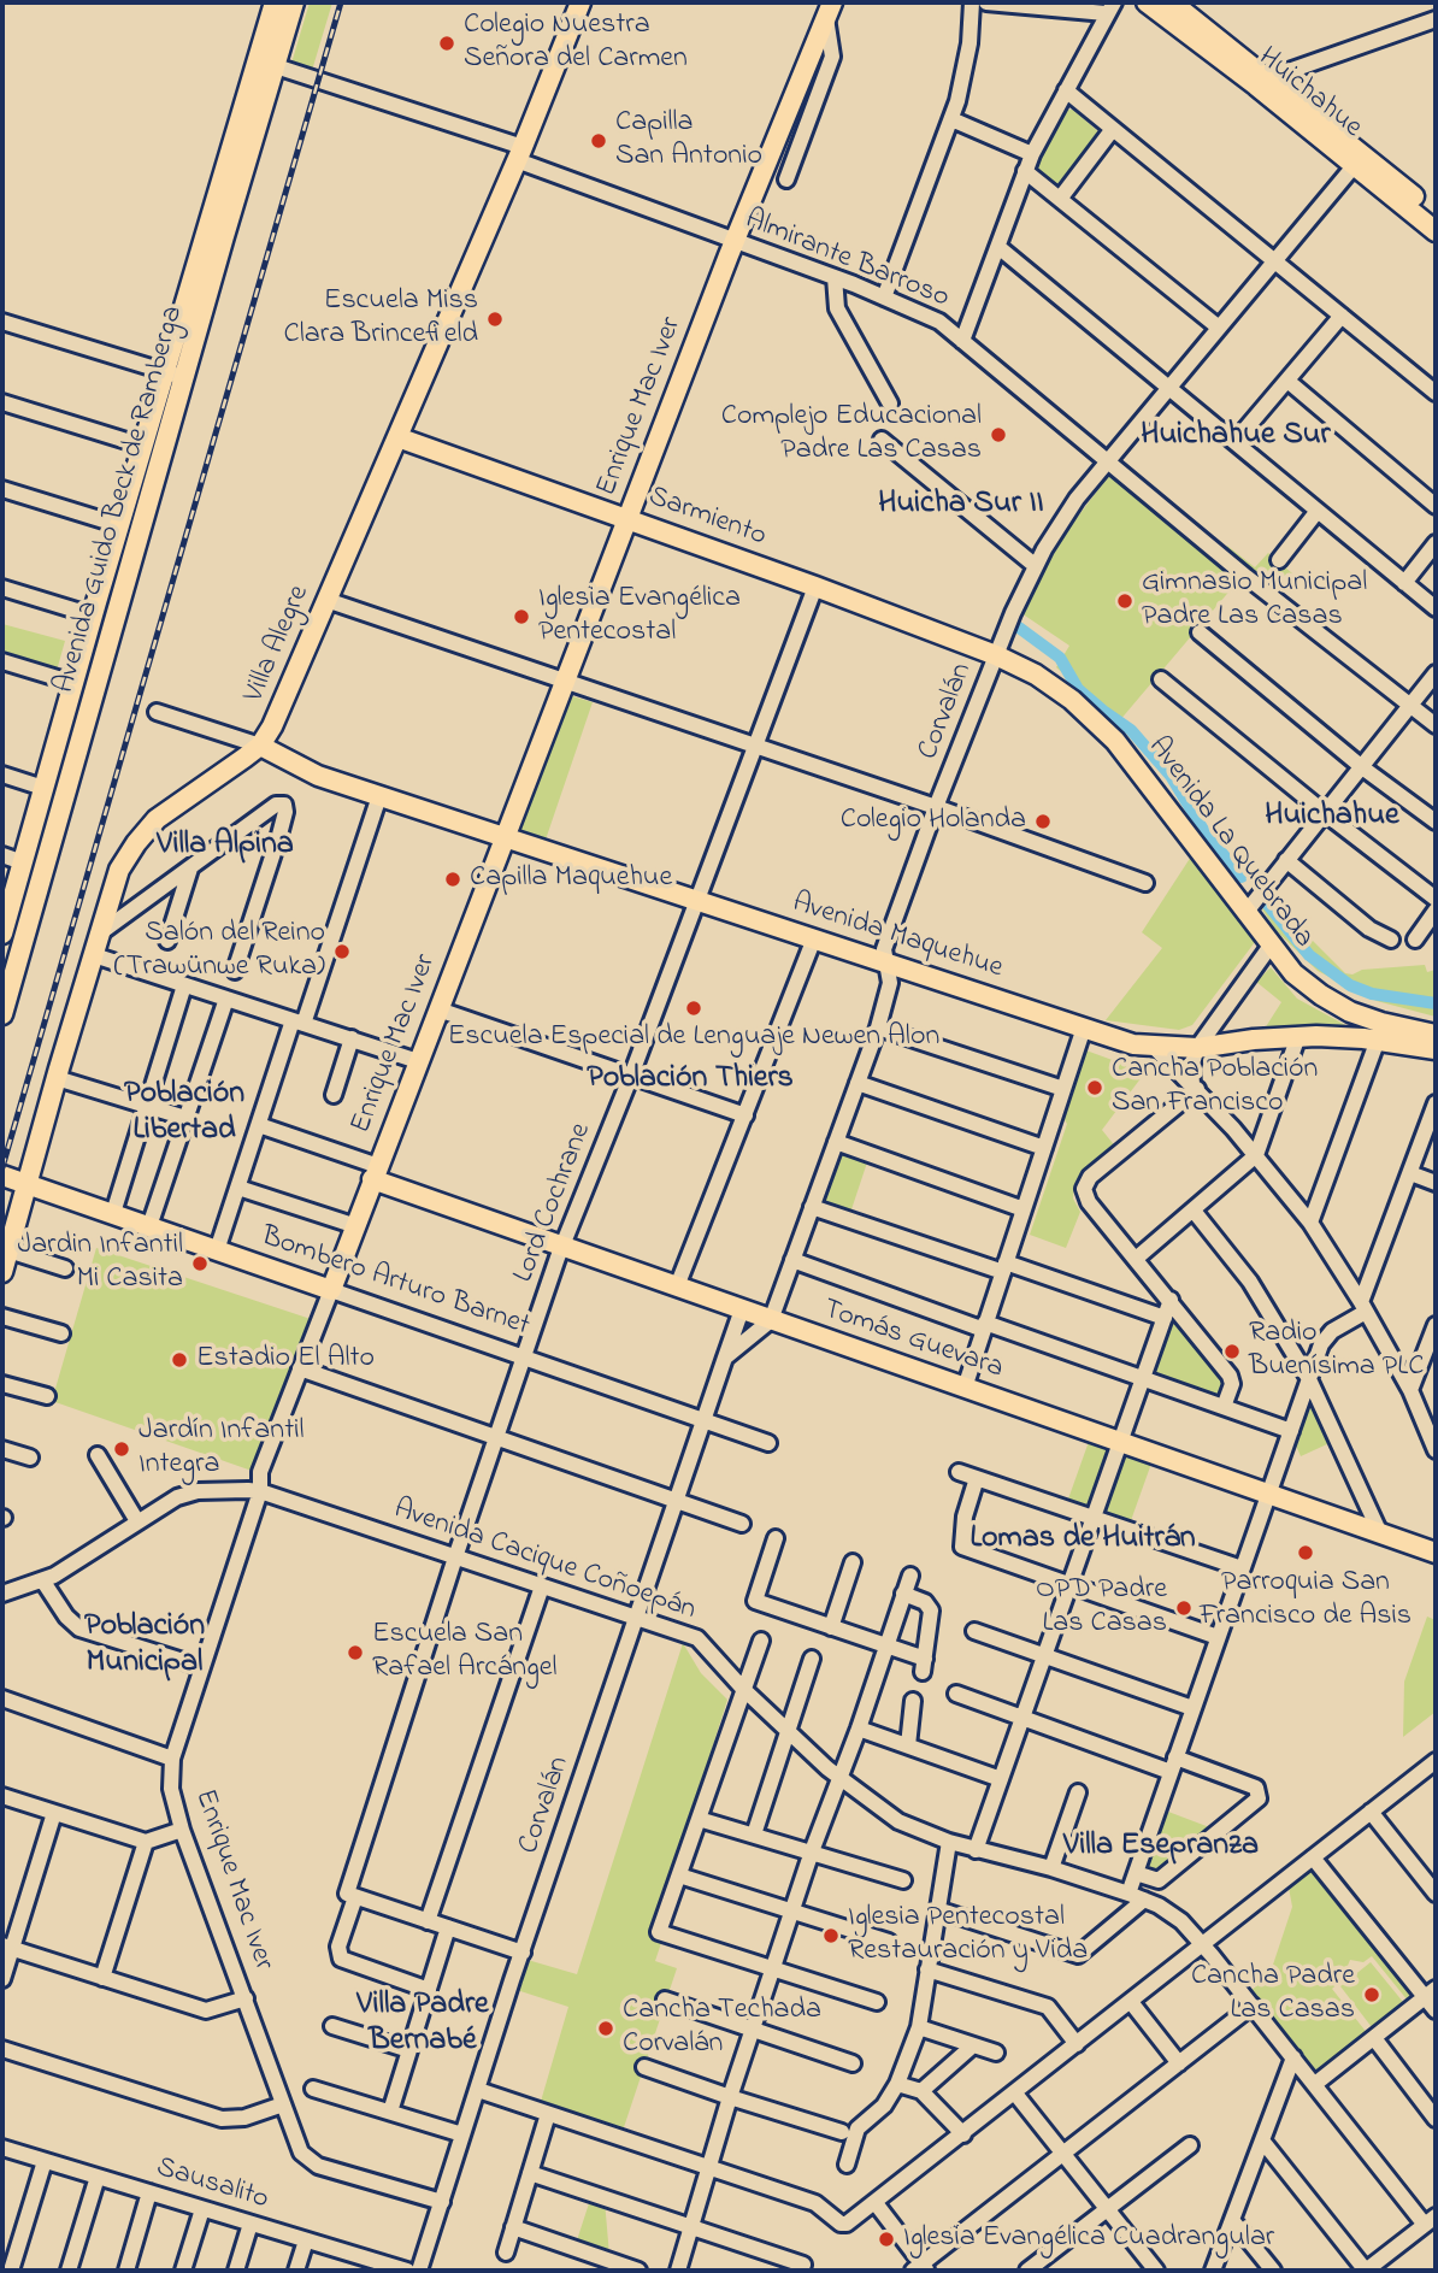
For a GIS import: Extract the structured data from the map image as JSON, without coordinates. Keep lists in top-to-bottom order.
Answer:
{
  "streets": {
    "main road": [
      "Huichahue",
      "Enrique Mac Iver",
      "Avenida Guido Beck de Ramberga",
      "Sarmiento",
      "Villa Alegre",
      "Avenida La Quebrada",
      "Avenida Maquehue",
      "Bombero Arturo Barnet",
      "Tomás Guevara"
    ],
    "street": [
      "Almirante Barroso",
      "Corvalán",
      "Lord Cochrane",
      "Avenida Cacique Coñoepán",
      "Sausalito"
    ]
  },
  "crossings": [
    ["Huichahue", "Corvalán"],
    ["Almirante Barroso", "Enrique Mac Iver"],
    ["Almirante Barroso", "Avenida Guido Beck de Ramberga"],
    ["Almirante Barroso", "Villa Alegre"],
    ["Almirante Barroso", "Corvalán"],
    ["Enrique Mac Iver", "Sarmiento"],
    ["Enrique Mac Iver", "Corvalán"],
    ["Enrique Mac Iver", "Avenida Maquehue"],
    ["Enrique Mac Iver", "Bombero Arturo Barnet"],
    ["Enrique Mac Iver", "Tomás Guevara"],
    ["Enrique Mac Iver", "Avenida Cacique Coñoepán"],
    ["Sarmiento", "Villa Alegre"],
    ["Sarmiento", "Corvalán"],
    ["Sarmiento", "Avenida La Quebrada"],
    ["Sarmiento", "Lord Cochrane"],
    ["Villa Alegre", "Avenida Maquehue"],
    ["Villa Alegre", "Bombero Arturo Barnet"],
    ["Corvalán", "Avenida La Quebrada"],
    ["Corvalán", "Avenida Maquehue"],
    ["Corvalán", "Bombero Arturo Barnet"],
    ["Corvalán", "Tomás Guevara"],
    ["Corvalán", "Avenida Cacique Coñoepán"],
    ["Avenida Maquehue", "Lord Cochrane"],
    ["Lord Cochrane", "Bombero Arturo Barnet"],
    ["Lord Cochrane", "Tomás Guevara"],
    ["Lord Cochrane", "Avenida Cacique Coñoepán"]
  ],
  "districts": [
    "Huichahue Sur",
    "Huicha Sur II",
    "Huichahue",
    "Villa Alpina",
    "Población Thiers",
    "Población Libertad",
    "Lomas de Huitrán",
    "Población Municipal",
    "Villa Esepranza",
    "Villa Padre Bernabé"
  ],
  "places": [
    "Colegio Nuestra Señora del Carmen",
    "Capilla San Antonio",
    "Escuela Miss Clara Brincefield",
    "Complejo Educacional Padre Las Casas",
    "Gimnasio Municipal Padre Las Casas",
    "Iglesia Evangélica Pentecostal",
    "Colegio Holanda",
    "Capilla Maquehue",
    "Salón del Reino (Trawünwe Ruka)",
    "Escuela Especial de Lenguaje Newen Alon",
    "Cancha Población San Francisco",
    "Jardin Infantil Mi Casita",
    "Radio Buenísima PLC",
    "Estadio El Alto",
    "Jardín Infantil Integra",
    "Parroquia San Francisco de Asis",
    "OPD Padre Las Casas",
    "Escuela San Rafael Arcángel",
    "Iglesia Pentecostal Restauración y Vida",
    "Cancha Padre Las Casas",
    "Cancha Techada Corvalán",
    "Iglesia Evangélica Cuadrangular"
  ]
}
